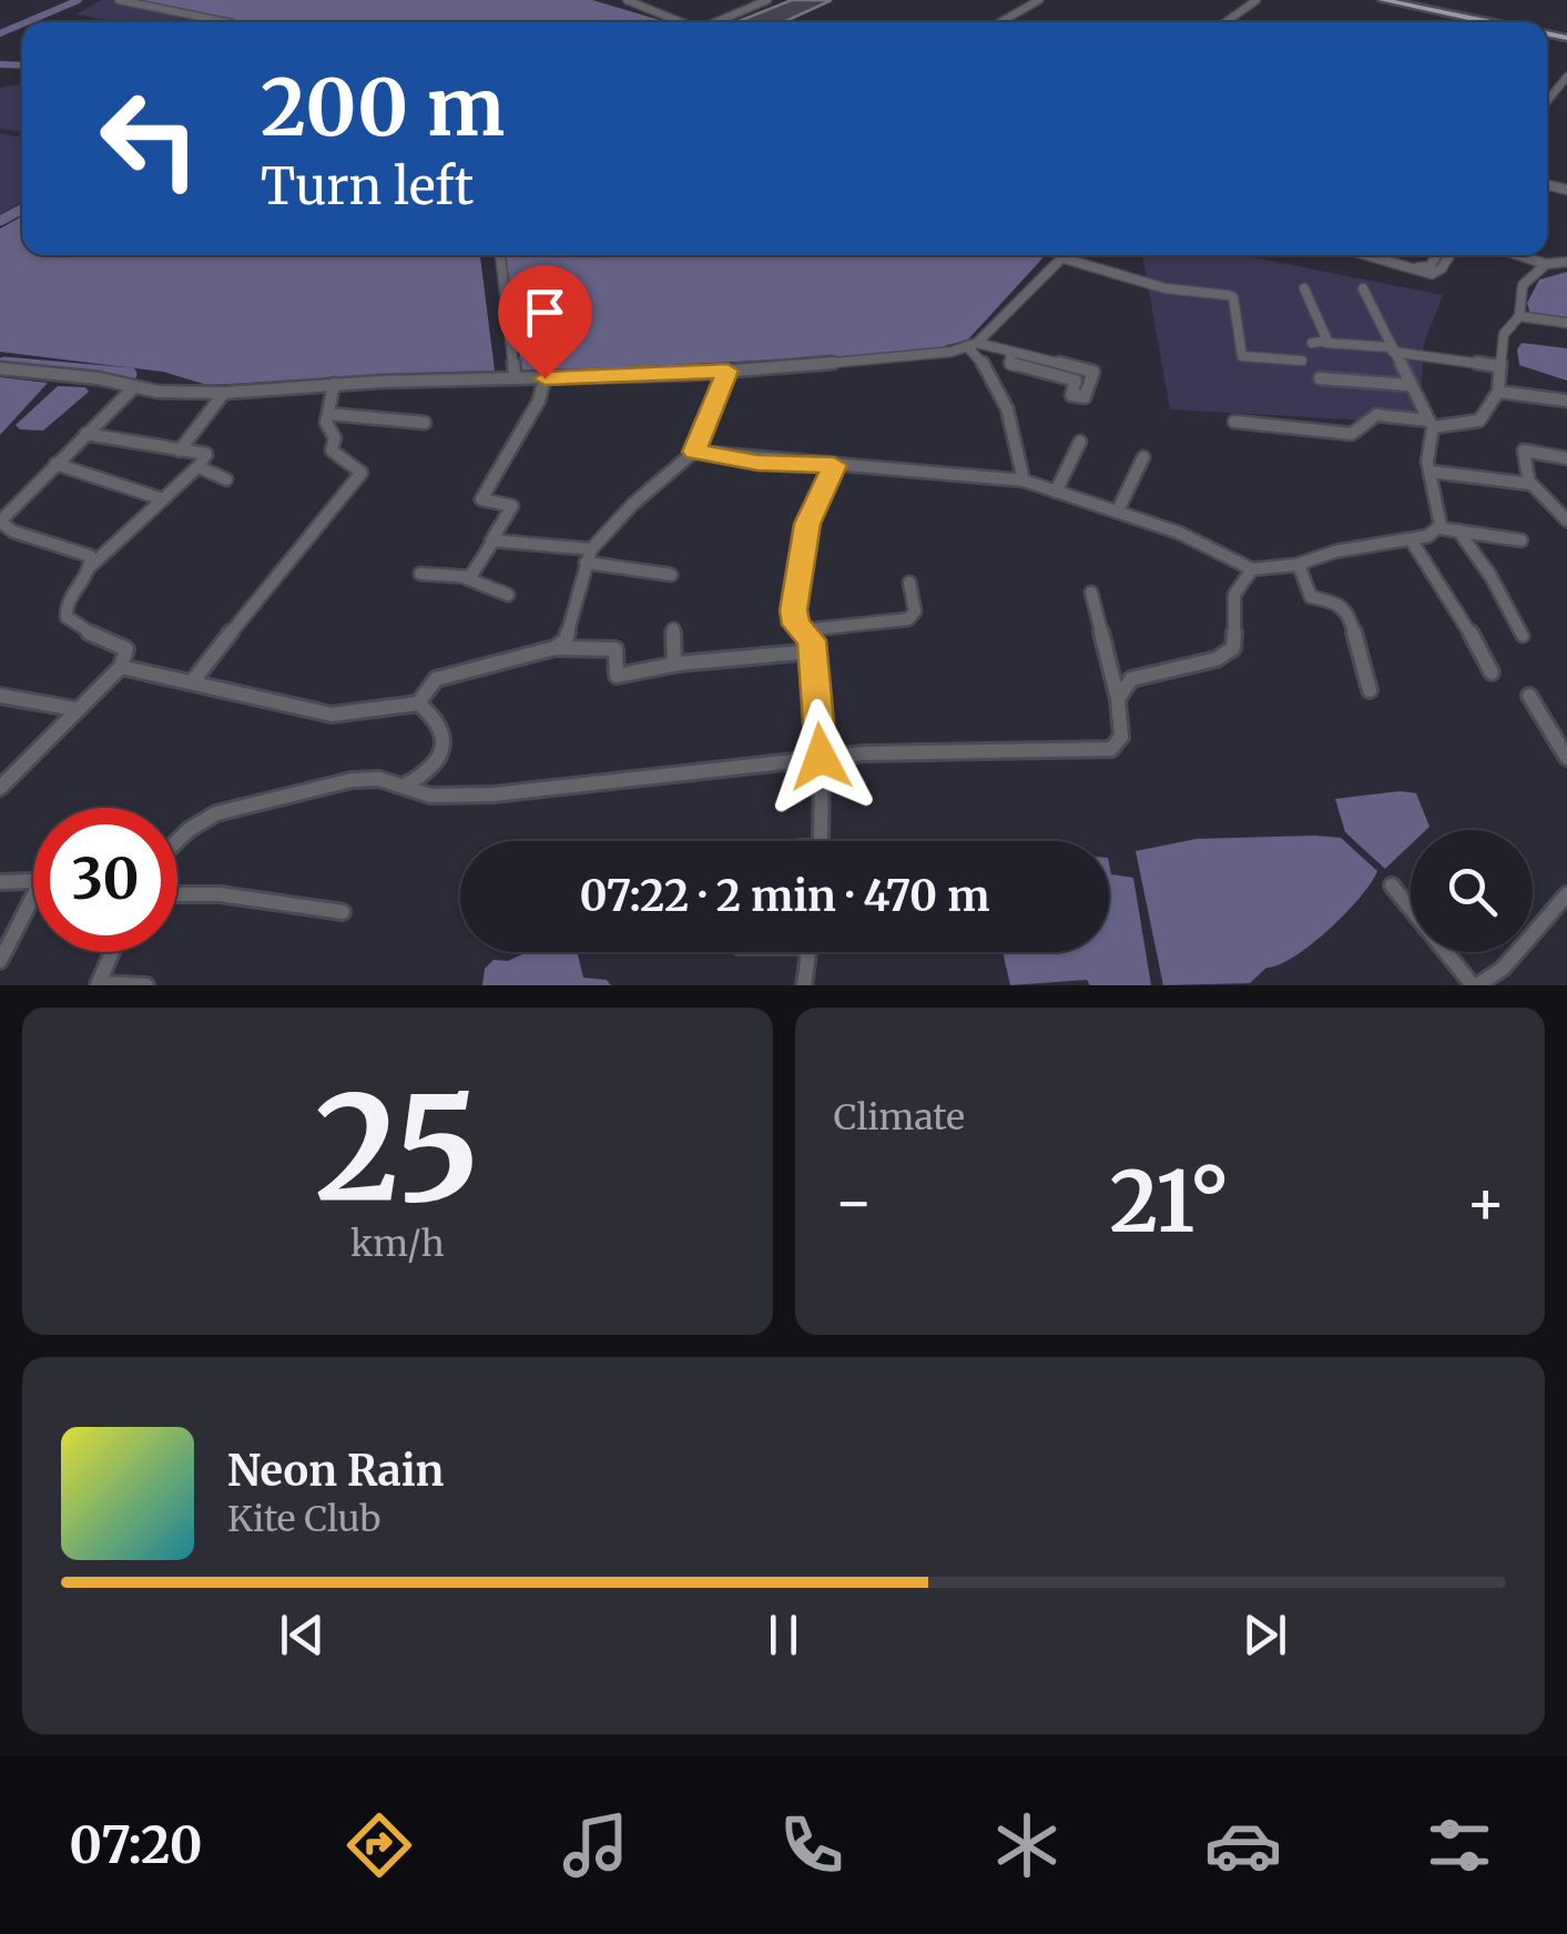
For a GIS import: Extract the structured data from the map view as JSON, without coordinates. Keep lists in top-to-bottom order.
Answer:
{
  "page": {
    "turn": ["200 m", "Turn left"],
    "limit": "30",
    "trip": "07:22 · 2 min · 470 m",
    "tile": [
      ["25", "km/h"],
      "Climate"
    ],
    "heat": ["−", "21°", "+"],
    "song": ["Neon Rain", "Kite Club"],
    "tabs": "07:20"
  }
}
